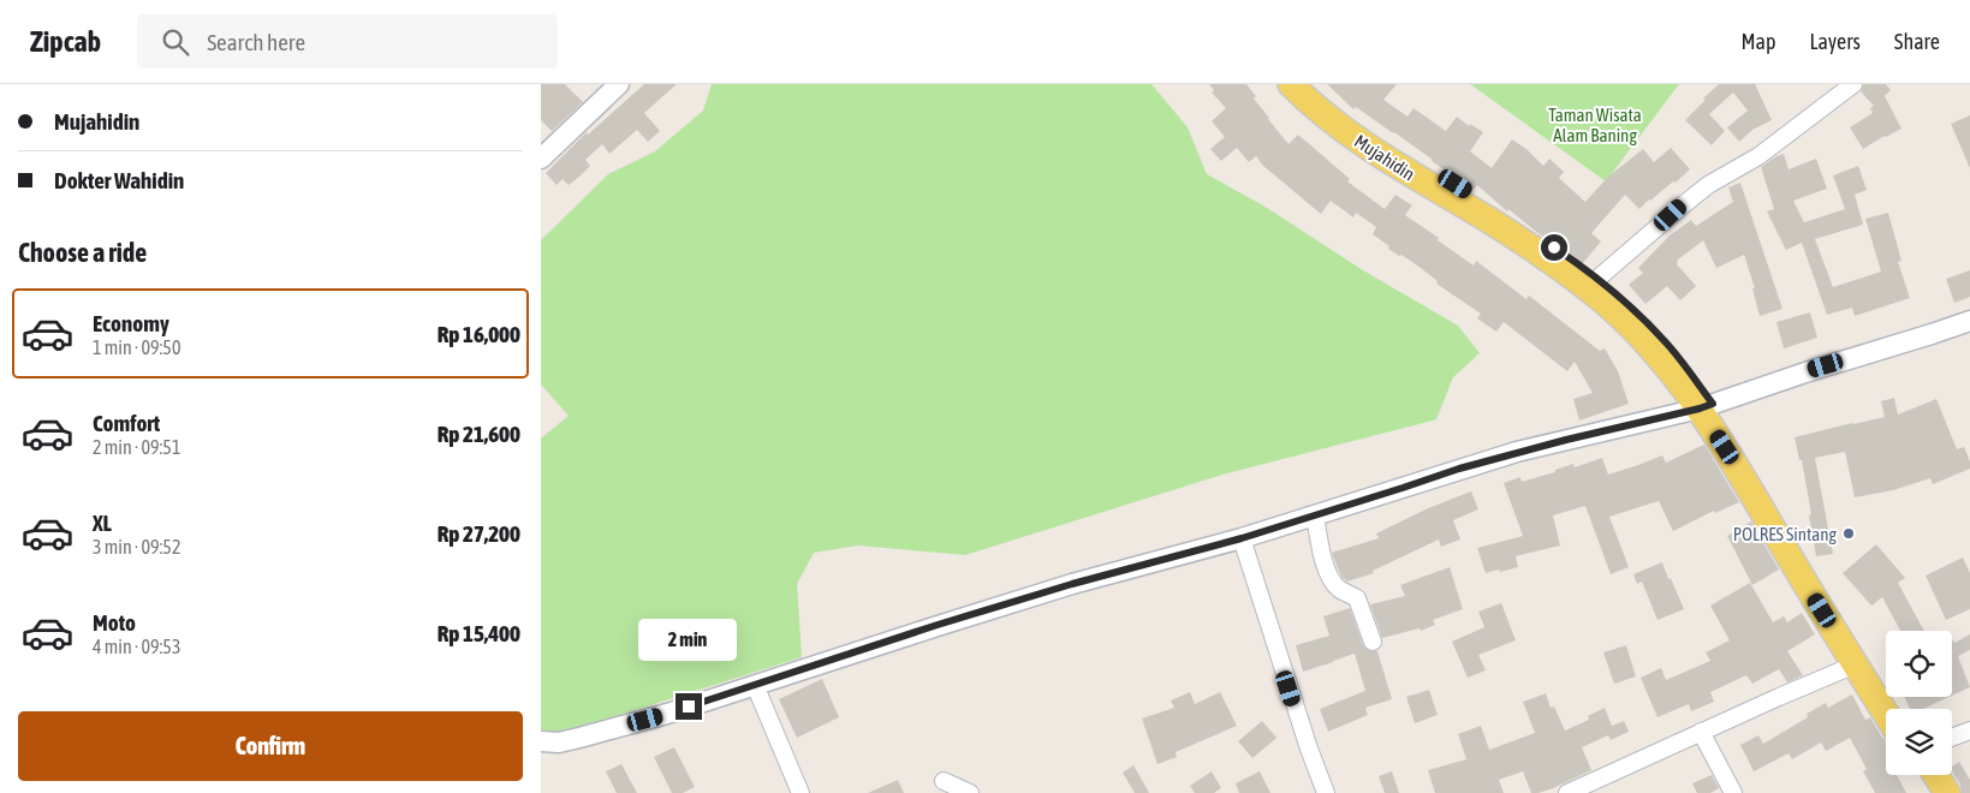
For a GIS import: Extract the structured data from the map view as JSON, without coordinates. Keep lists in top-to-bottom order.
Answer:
{
  "streets": {
    "main road": ["Mujahidin"]
  },
  "parks": ["Taman Wisata Alam Baning"],
  "places": ["POLRES Sintang"],
  "page": {
    "header": "Zipcab",
    "search": "Search here",
    "nav": ["Map", "Layers", "Share"],
    "banner": ["Mujahidin", "Dokter Wahidin"],
    "heading": "Choose a ride",
    "list": [
      {
        "name": "Economy",
        "note": "1 min · 09:50",
        "value": "Rp 16,000"
      },
      {
        "name": "Comfort",
        "note": "2 min · 09:51",
        "value": "Rp 21,600"
      },
      {
        "name": "XL",
        "note": "3 min · 09:52",
        "value": "Rp 27,200"
      },
      {
        "name": "Moto",
        "note": "4 min · 09:53",
        "value": "Rp 15,400"
      }
    ],
    "bubble": "2 min",
    "buttons": "Confirm"
  }
}
